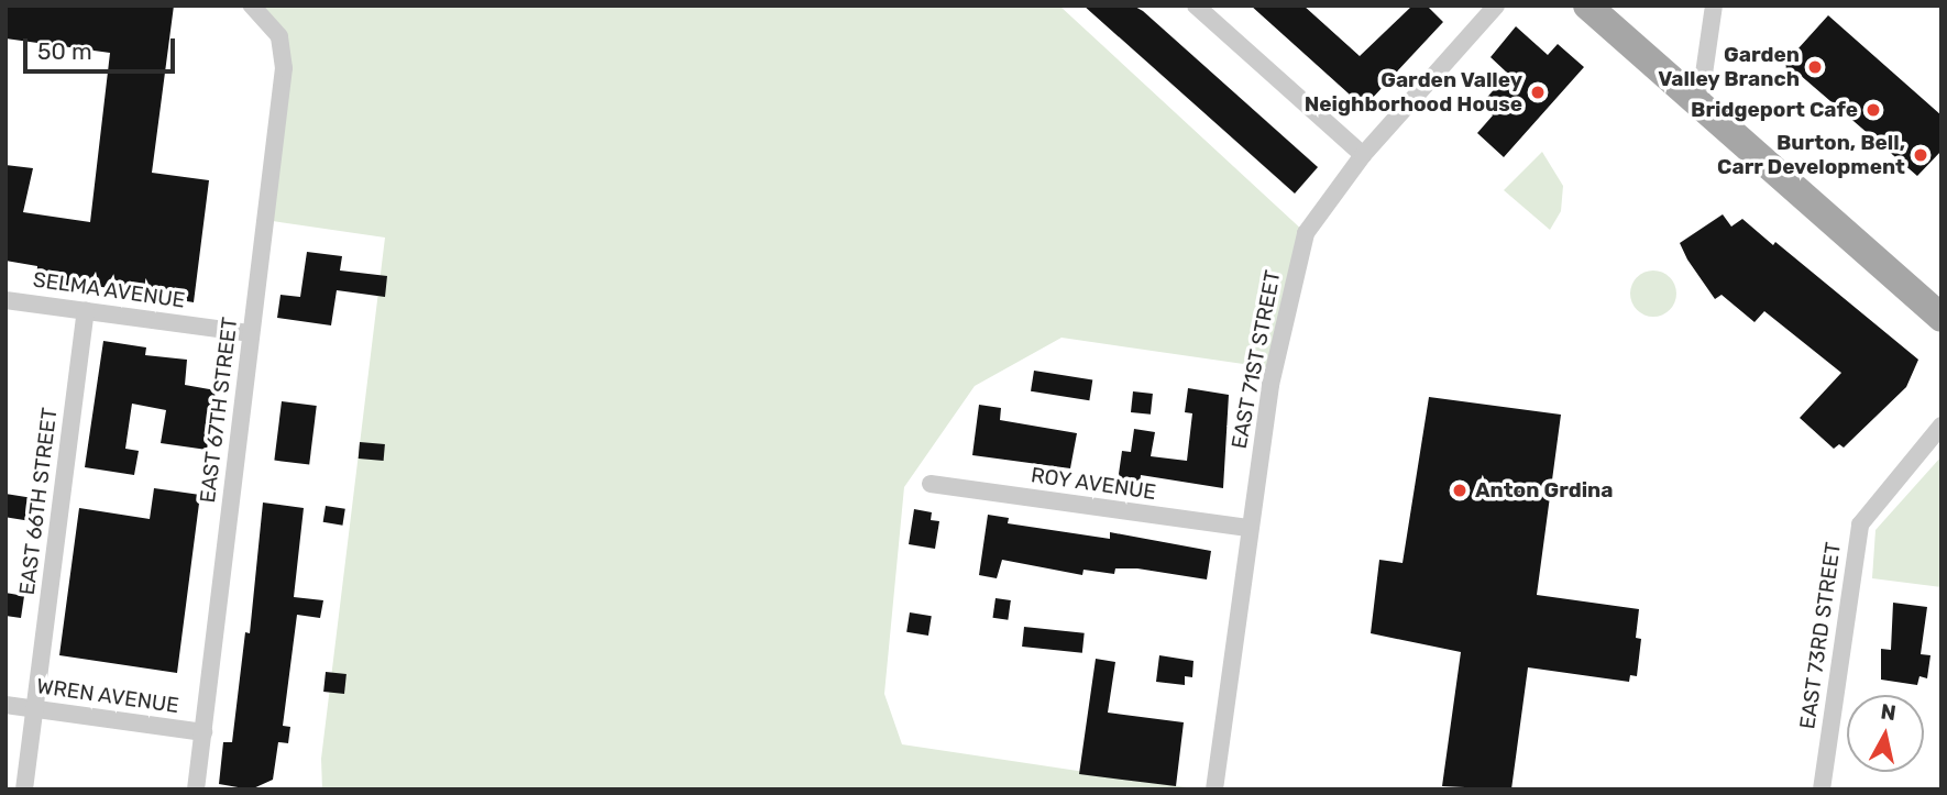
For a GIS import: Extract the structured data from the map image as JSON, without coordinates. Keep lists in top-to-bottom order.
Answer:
{
  "streets": {
    "street": [
      "SELMA AVENUE",
      "EAST 71ST STREET",
      "EAST 67TH STREET",
      "ROY AVENUE",
      "EAST 66TH STREET",
      "EAST 73RD STREET",
      "WREN AVENUE"
    ]
  },
  "crossings": [
    ["SELMA AVENUE", "EAST 67TH STREET"],
    ["SELMA AVENUE", "EAST 66TH STREET"],
    ["EAST 71ST STREET", "ROY AVENUE"],
    ["EAST 67TH STREET", "WREN AVENUE"],
    ["EAST 66TH STREET", "WREN AVENUE"]
  ],
  "places": [
    "Garden Valley Branch",
    "Garden Valley Neighborhood House",
    "Bridgeport Cafe",
    "Burton, Bell, Carr Development",
    "Anton Grdina"
  ],
  "scale_bar": "50 m",
  "north": "top"
}
